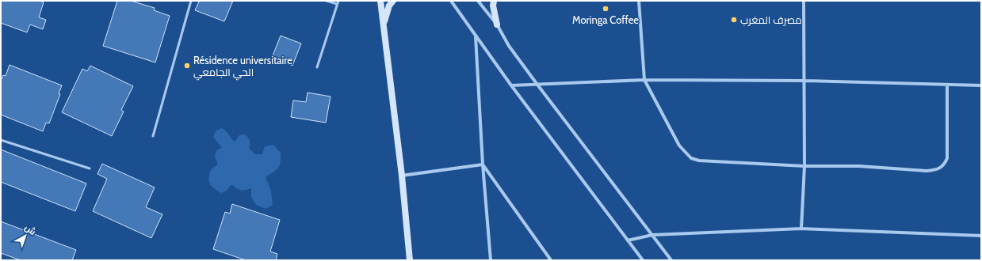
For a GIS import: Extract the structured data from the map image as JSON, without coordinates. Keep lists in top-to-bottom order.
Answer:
{
  "places": ["Moringa Coffee", "مصرف المغرب", "Résidence universitaire الحي الجامعي"],
  "north": "top right"
}
